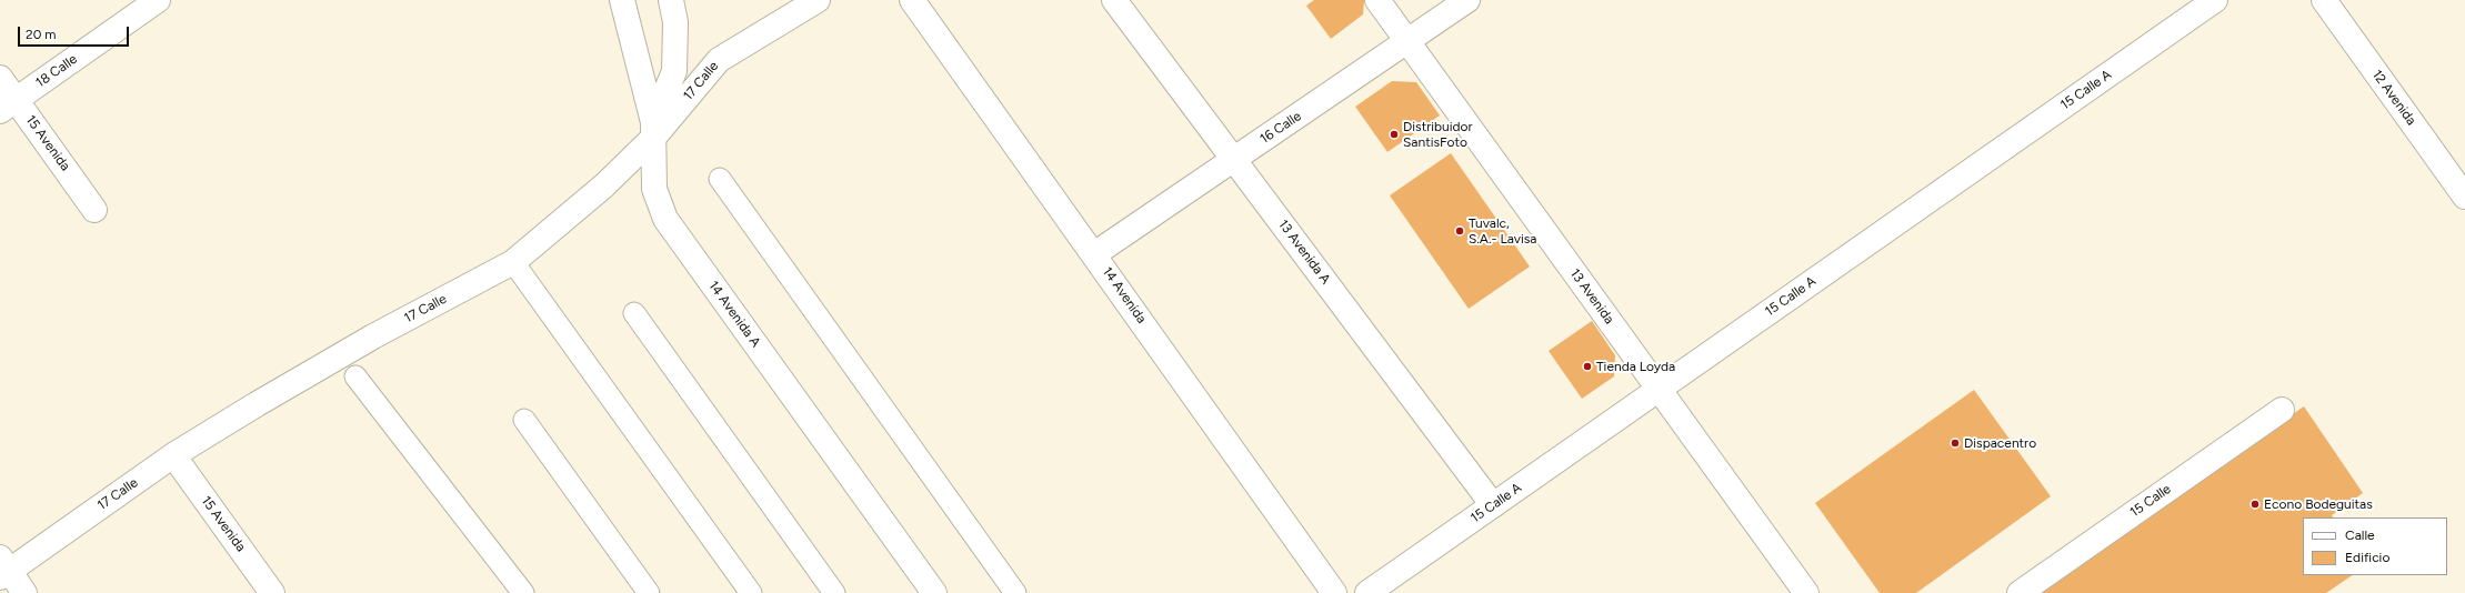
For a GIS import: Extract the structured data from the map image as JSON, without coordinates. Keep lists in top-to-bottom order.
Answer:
{
  "streets": {
    "street": [
      "18 Calle",
      "17 Calle",
      "15 Calle A",
      "12 Avenida",
      "16 Calle",
      "15 Avenida",
      "13 Avenida A",
      "14 Avenida",
      "13 Avenida",
      "14 Avenida A",
      "15 Calle"
    ]
  },
  "crossings": [
    ["18 Calle", "15 Avenida"],
    ["17 Calle", "15 Avenida"],
    ["17 Calle", "14 Avenida A"],
    ["15 Calle A", "13 Avenida A"],
    ["15 Calle A", "13 Avenida"],
    ["16 Calle", "13 Avenida A"],
    ["16 Calle", "14 Avenida"],
    ["16 Calle", "13 Avenida"]
  ],
  "places": [
    "Distribuidor SantisFoto",
    "Tuvalc, S.A.- Lavisa",
    "Tienda Loyda",
    "Dispacentro",
    "Econo Bodeguitas"
  ],
  "legend": ["Calle", "Edificio"],
  "scale_bar": "20 m"
}
